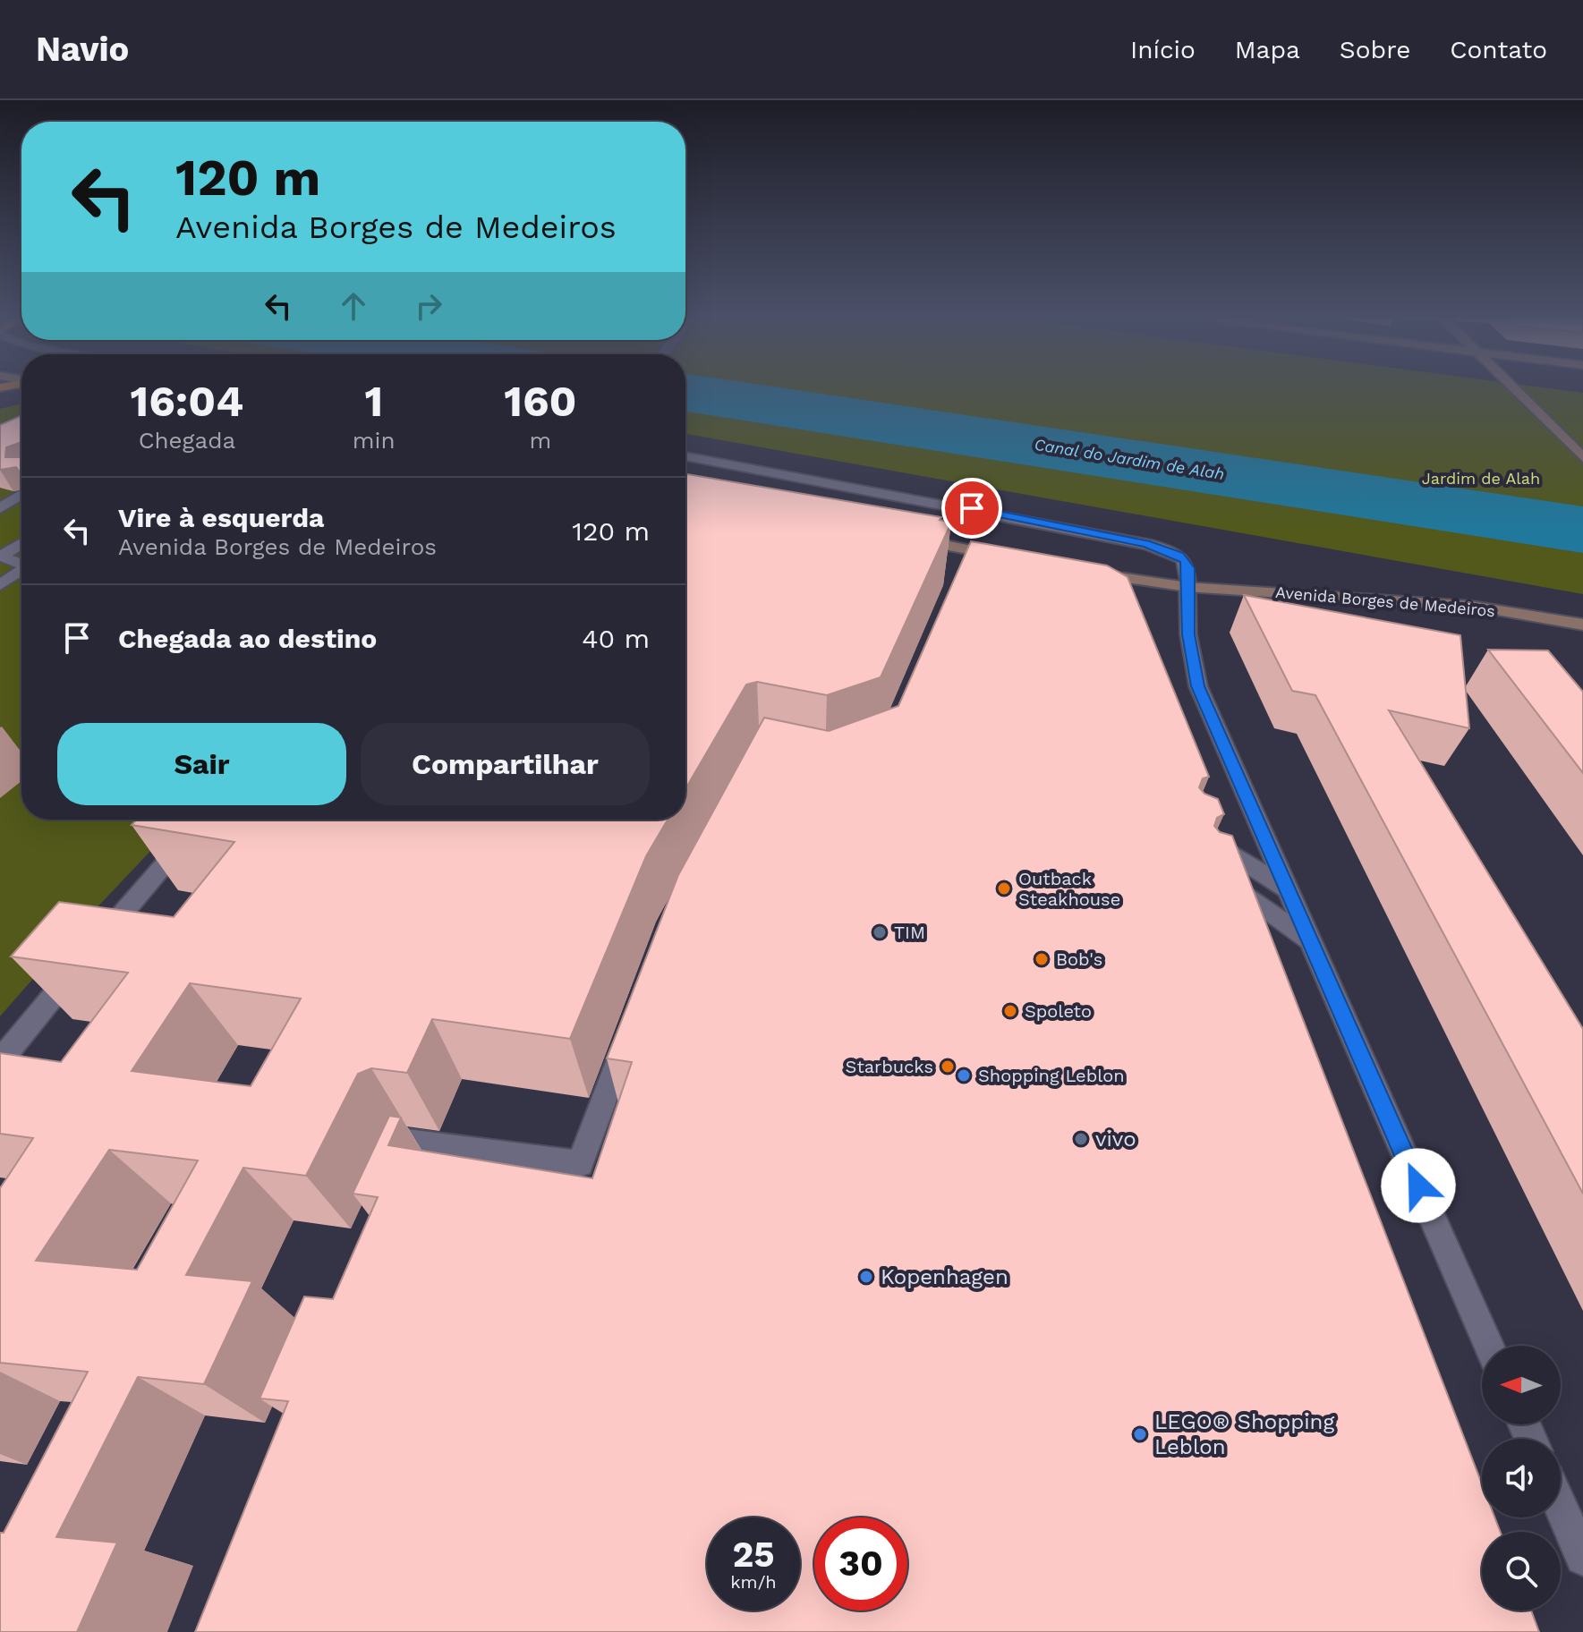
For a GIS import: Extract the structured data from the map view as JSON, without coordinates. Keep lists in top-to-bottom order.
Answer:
{
  "streets": {
    "main road": ["Avenida Borges de Medeiros"]
  },
  "water": ["Canal do Jardim de Alah"],
  "parks": ["Jardim de Alah"],
  "places": [
    "Outback Steakhouse",
    "TIM",
    "Bob's",
    "Spoleto",
    "Starbucks",
    "Shopping Leblon",
    "vivo",
    "Kopenhagen",
    "LEGO® Shopping Leblon"
  ],
  "north": "left",
  "page": {
    "header": "Navio",
    "nav": [
      "Início",
      "Mapa",
      "Sobre",
      "Contato"
    ],
    "turn": ["120 m", "Avenida Borges de Medeiros"],
    "eta": [
      "16:04",
      "Chegada",
      "1",
      "min",
      "160",
      "m"
    ],
    "list": [
      {
        "name": "Vire à esquerda",
        "note": "Avenida Borges de Medeiros",
        "value": "120 m"
      },
      {
        "name": "Chegada ao destino",
        "value": "40 m"
      }
    ],
    "buttons": ["Sair", "Compartilhar"],
    "speed": "25 km/h",
    "limit": "30"
  }
}
